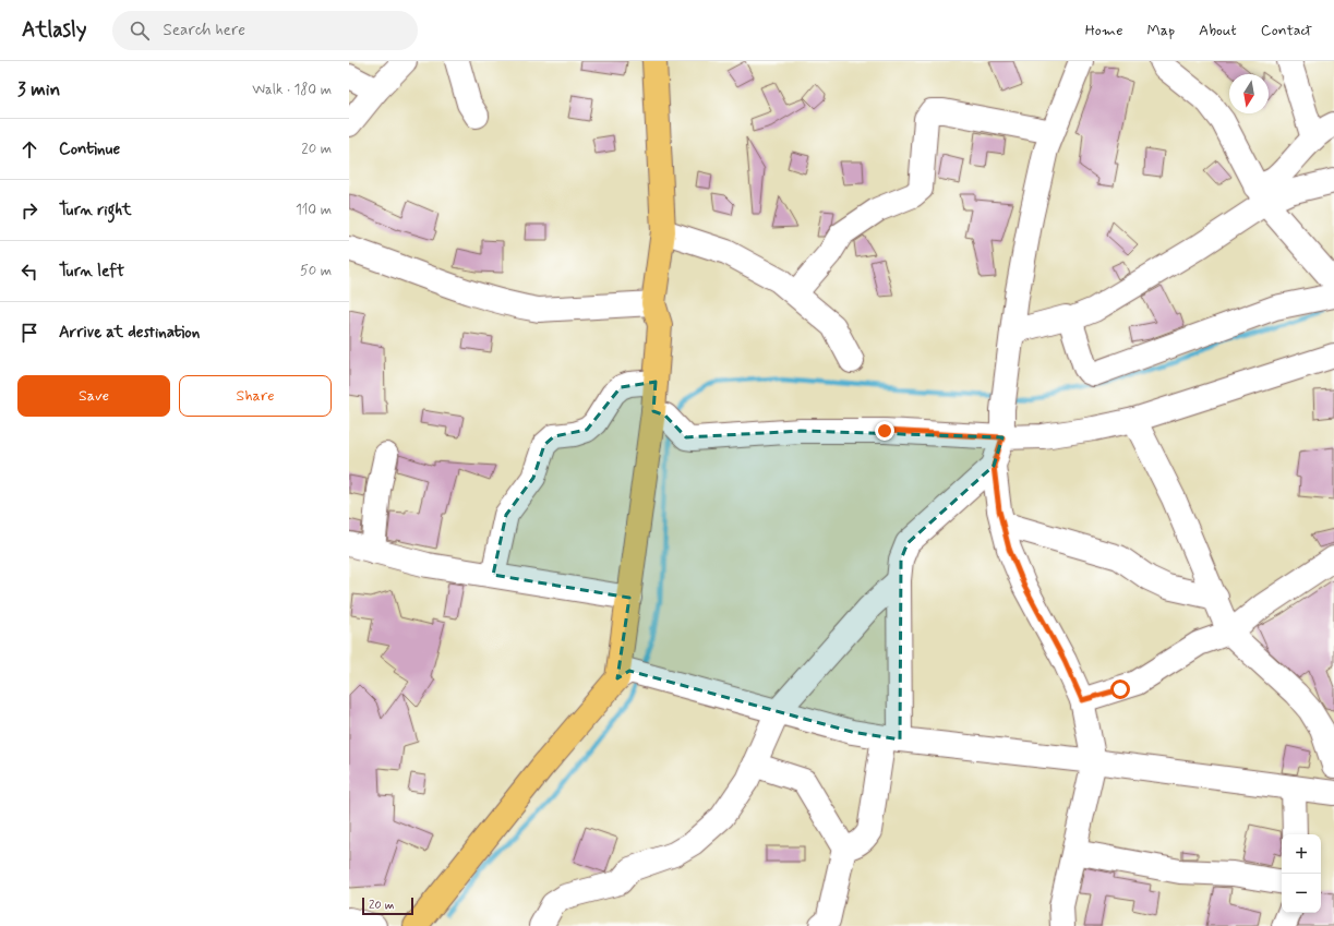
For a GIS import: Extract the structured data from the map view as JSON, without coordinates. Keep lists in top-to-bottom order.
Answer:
{
  "scale_bar": "20 m",
  "north": "bottom",
  "page": {
    "header": "Atlasly",
    "search": "Search here",
    "nav": [
      "Home",
      "Map",
      "About",
      "Contact"
    ],
    "heading": ["3 min", "Walk · 180 m"],
    "list": [
      ["Continue", "20 m"],
      ["Turn right", "110 m"],
      ["Turn left", "50 m"],
      "Arrive at destination"
    ],
    "buttons": ["Save", "Share"],
    "map_buttons": ["+", "−"],
    "scale": "20 m"
  }
}
